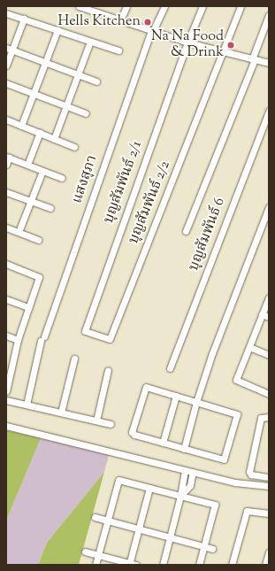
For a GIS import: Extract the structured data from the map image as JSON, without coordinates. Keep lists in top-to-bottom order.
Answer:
{
  "streets": {
    "street": [
      "แสงสุภา",
      "บุญสัมพันธ์ 2/1",
      "บุญสัมพันธ์ 2/2",
      "บุญสัมพันธ์ 6"
    ]
  },
  "crossings": [
    ["บุญสัมพันธ์ 2/1", "บุญสัมพันธ์ 2/2"]
  ],
  "places": ["Hells Kitchen", "Na Na Food & Drink"]
}
